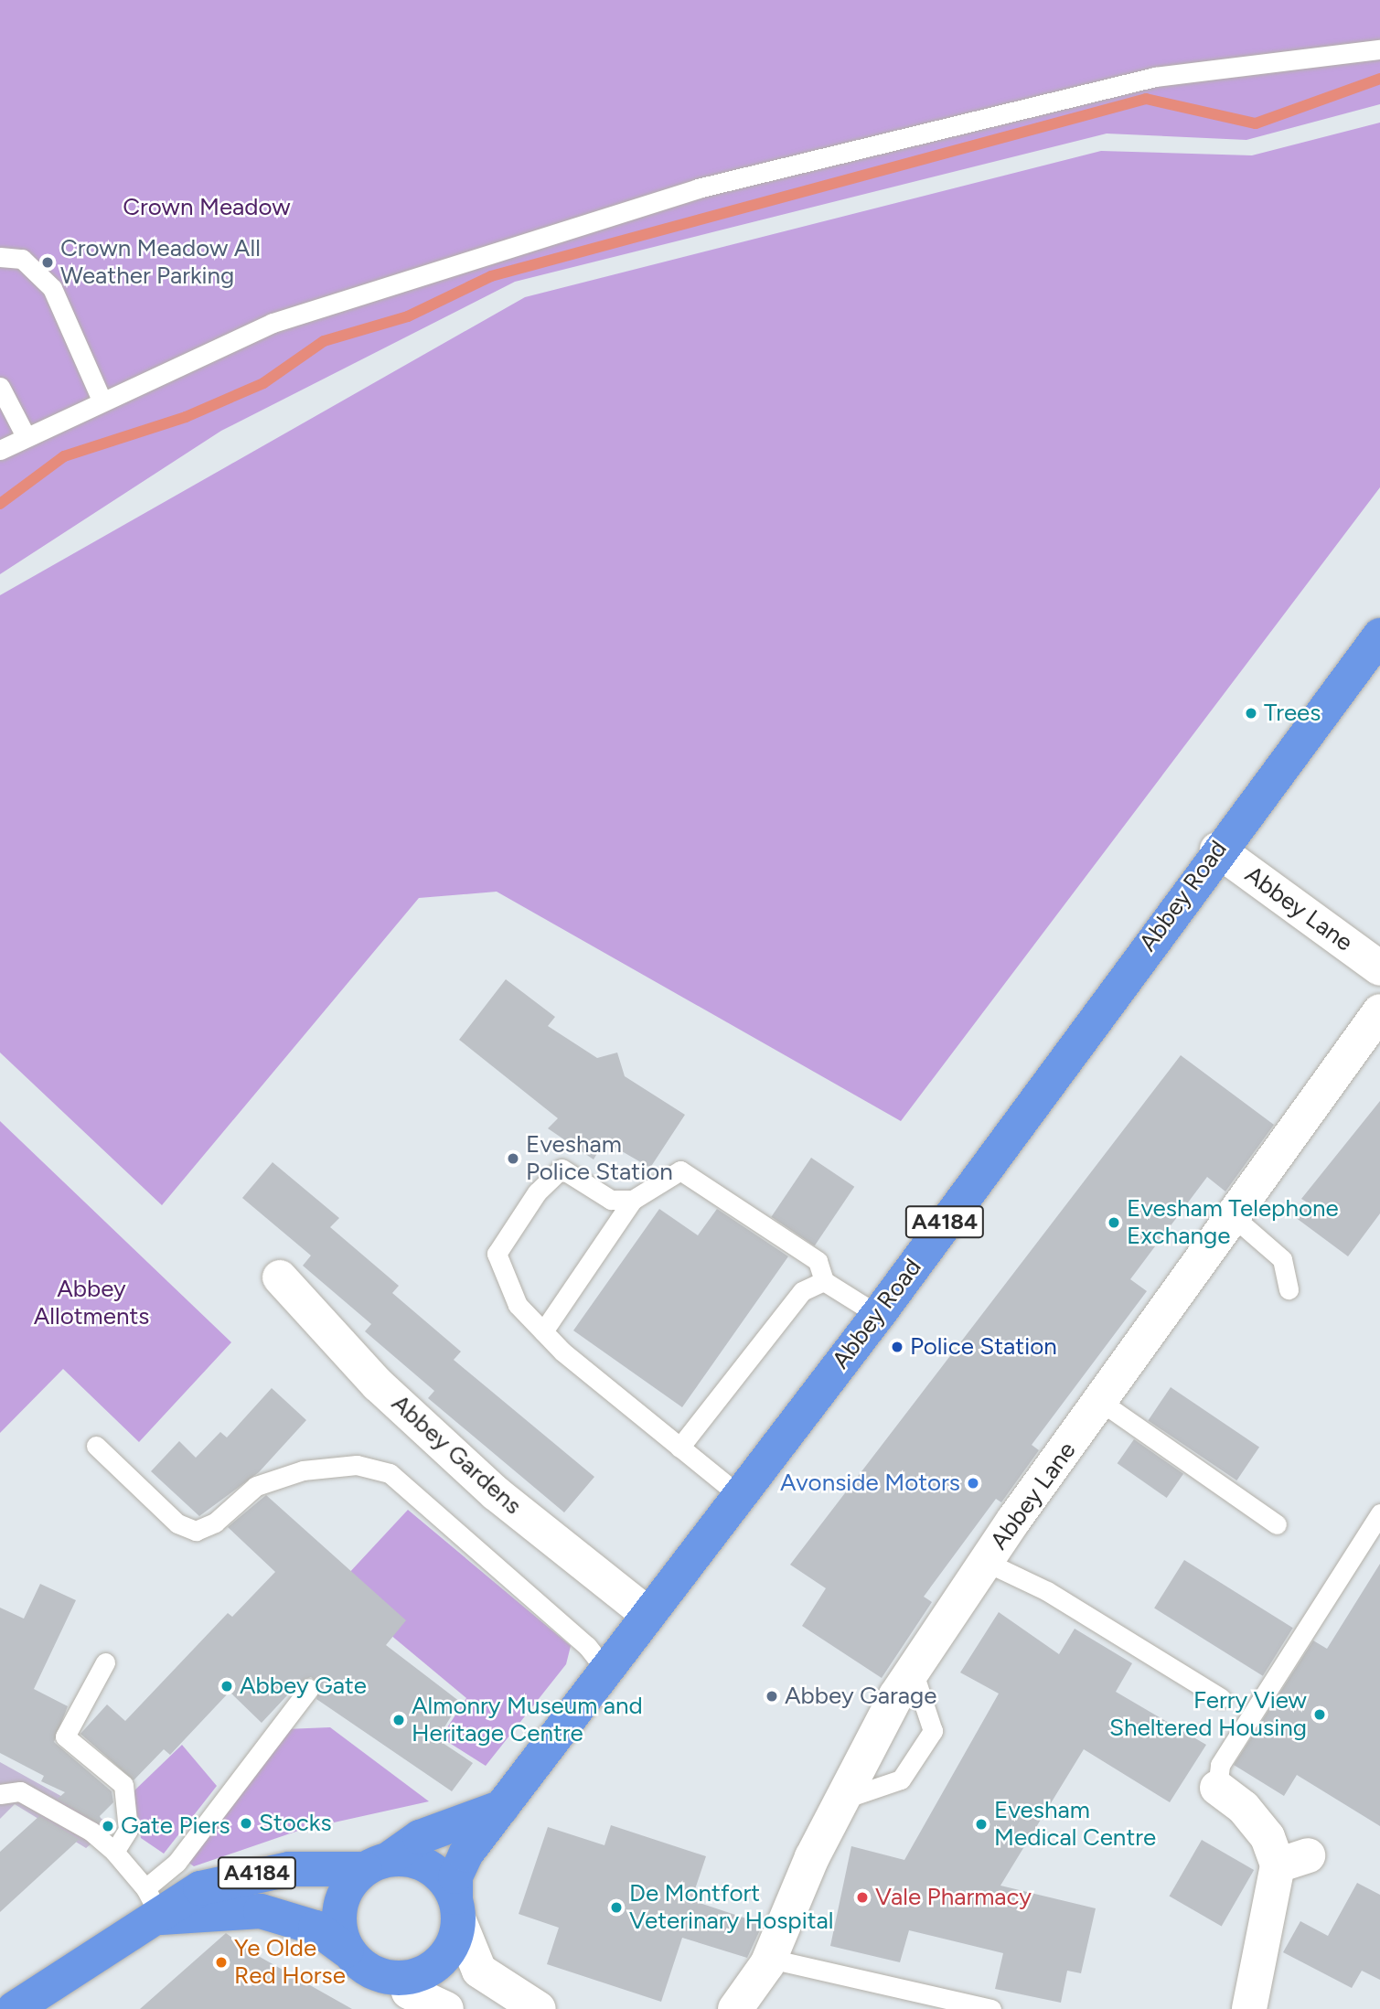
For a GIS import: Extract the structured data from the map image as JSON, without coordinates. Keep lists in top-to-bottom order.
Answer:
{
  "streets": {
    "main road": ["Abbey Road", "A4184"],
    "street": ["Abbey Lane", "Abbey Gardens"]
  },
  "crossings": [
    ["Abbey Road", "Abbey Lane"],
    ["Abbey Road", "A4184"],
    ["Abbey Road", "Abbey Gardens"]
  ],
  "parks": ["Crown Meadow", "Abbey Allotments"],
  "places": [
    "Crown Meadow All Weather Parking",
    "Trees",
    "Evesham Police Station",
    "Evesham Telephone Exchange",
    "Police Station",
    "Avonside Motors",
    "Abbey Gate",
    "Abbey Garage",
    "Ferry View Sheltered Housing",
    "Almonry Museum and Heritage Centre",
    "Stocks",
    "Evesham Medical Centre",
    "Gate Piers",
    "Vale Pharmacy",
    "De Montfort Veterinary Hospital",
    "Ye Olde Red Horse"
  ]
}
